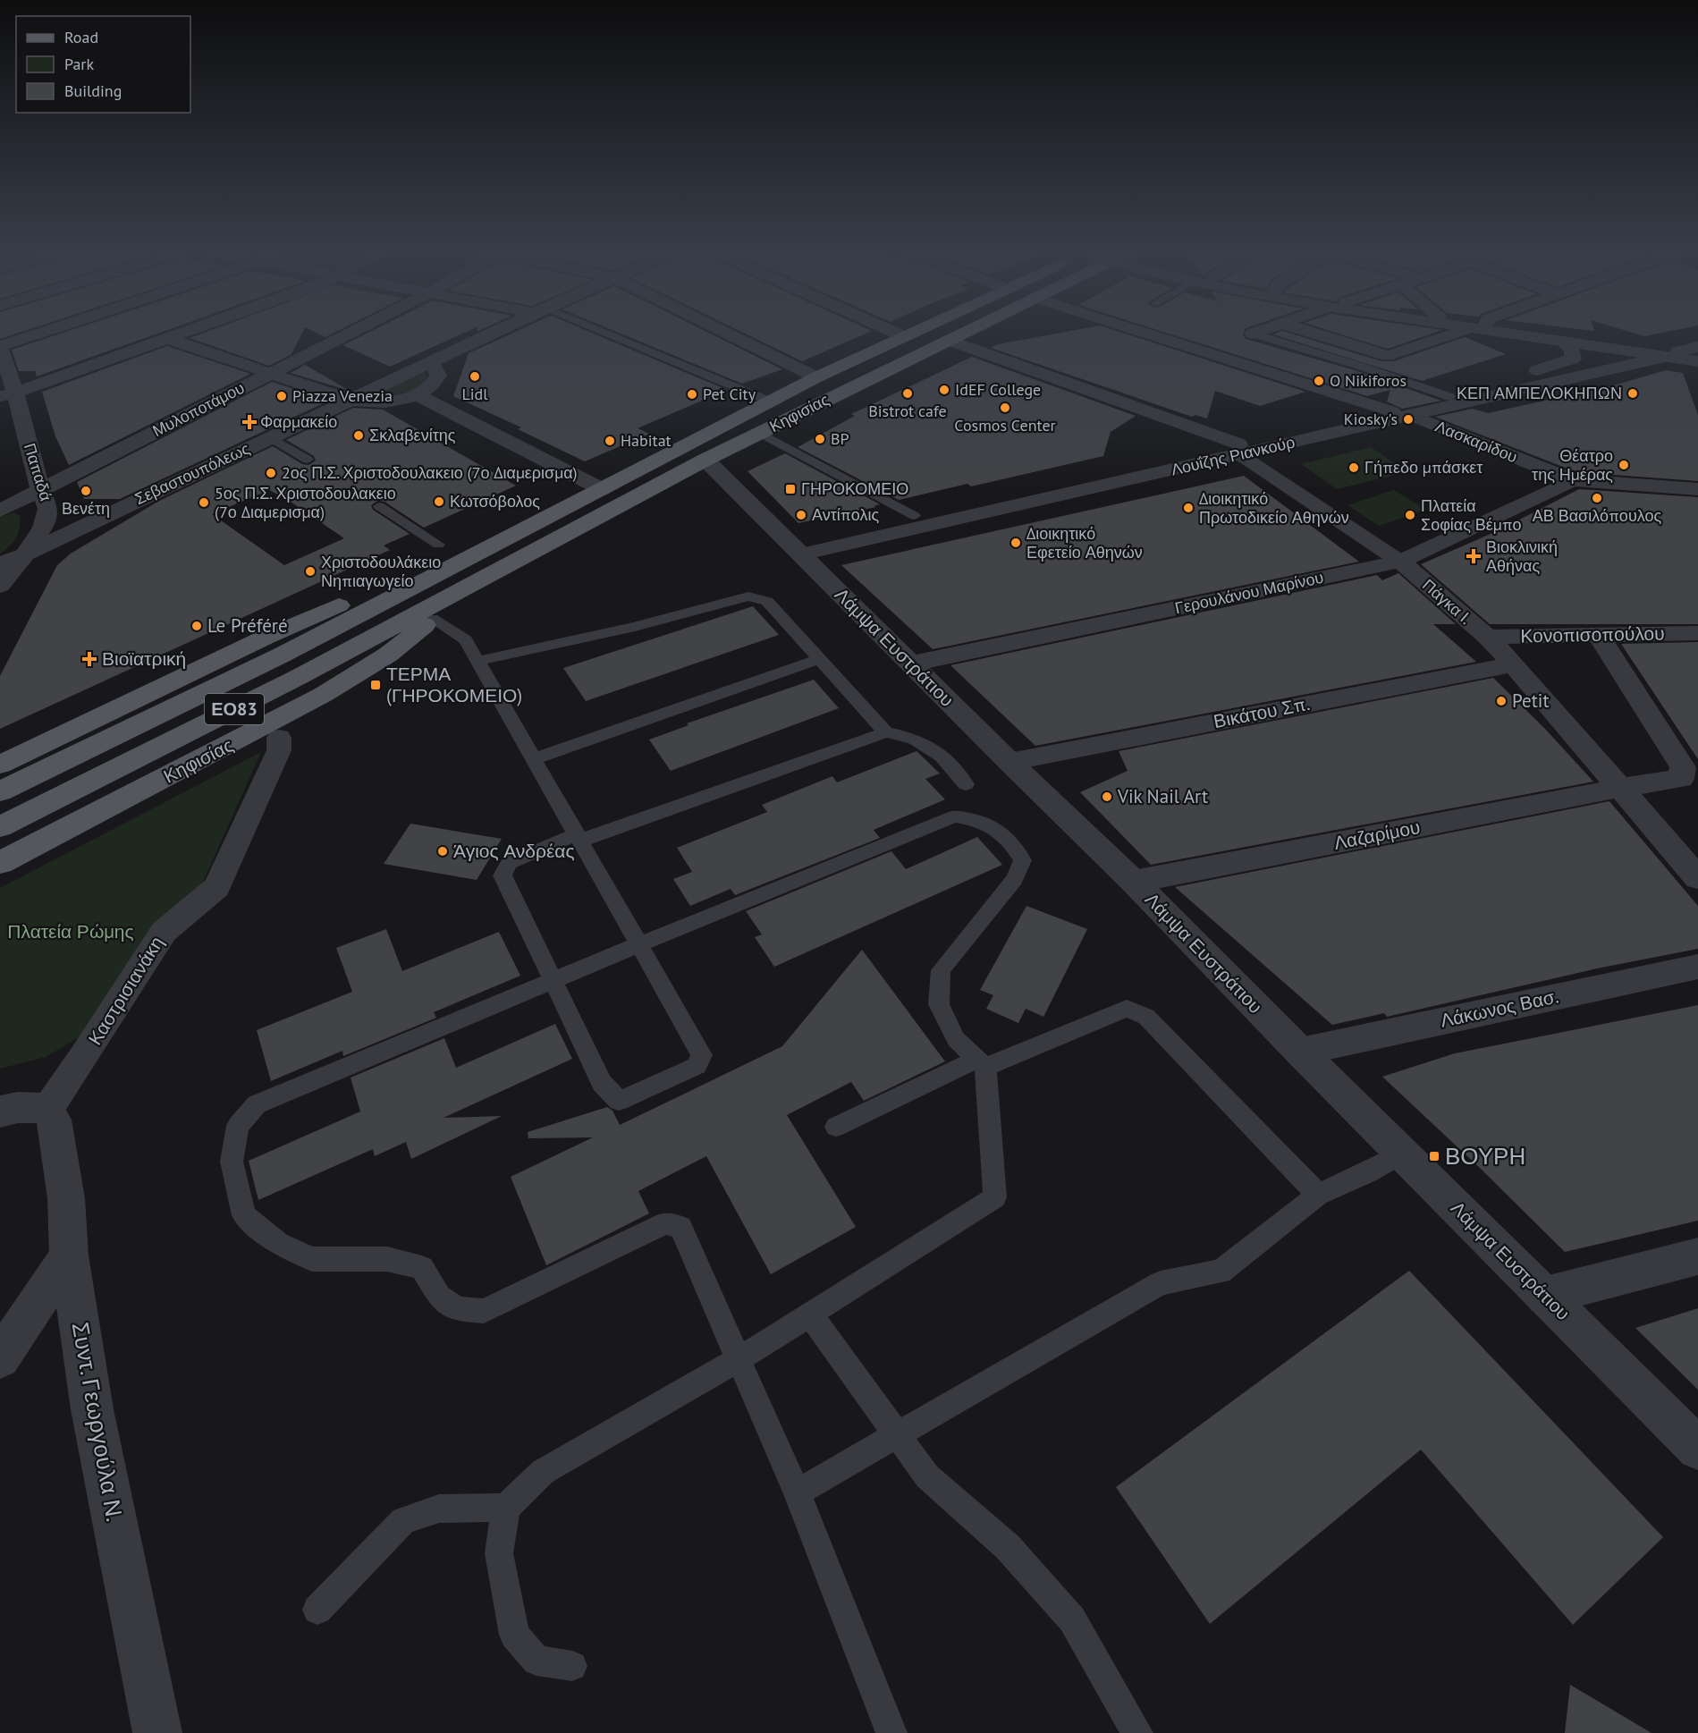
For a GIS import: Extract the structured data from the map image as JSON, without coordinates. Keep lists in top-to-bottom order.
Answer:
{
  "streets": {
    "main road": ["Κηφισίας", "ΕΟ83"],
    "street": [
      "Μυλοποτάμου",
      "Λασκαρίδου",
      "Λουΐζης Ριανκούρ",
      "Παπαδά",
      "Σεβαστουπόλεως",
      "Γερουλάνου Μαρίνου",
      "Πάγκα Ι.",
      "Κονοπισοπούλου",
      "Λάμψα Ευστράτιου",
      "Βικάτου Σπ.",
      "Λαζαρίμου",
      "Καστρισιανάκη",
      "Λάκωνος Βασ.",
      "Συντ. Γεωργούλα Ν."
    ]
  },
  "crossings": [
    ["Μυλοποτάμου", "Παπαδά"],
    ["Κηφισίας", "Πάγκα Ι."],
    ["Κηφισίας", "Λάμψα Ευστράτιου"],
    ["Λασκαρίδου", "Λουΐζης Ριανκούρ"],
    ["Λασκαρίδου", "Γερουλάνου Μαρίνου"],
    ["Λουΐζης Ριανκούρ", "Πάγκα Ι."],
    ["Λουΐζης Ριανκούρ", "Λάμψα Ευστράτιου"],
    ["Παπαδά", "Σεβαστουπόλεως"],
    ["Γερουλάνου Μαρίνου", "Πάγκα Ι."],
    ["Γερουλάνου Μαρίνου", "Λάμψα Ευστράτιου"],
    ["Πάγκα Ι.", "Κονοπισοπούλου"],
    ["Πάγκα Ι.", "Βικάτου Σπ."],
    ["Πάγκα Ι.", "Λαζαρίμου"],
    ["Λάμψα Ευστράτιου", "Βικάτου Σπ."],
    ["Λάμψα Ευστράτιου", "Λαζαρίμου"],
    ["Λάμψα Ευστράτιου", "Λάκωνος Βασ."],
    ["Καστρισιανάκη", "Συντ. Γεωργούλα Ν."]
  ],
  "parks": ["Πλατεία Ρώμης"],
  "places": {
    "other": [
      "Lidl",
      "O Nikiforos",
      "IdEF College",
      "Bistrot cafe",
      "ΚΕΠ ΑΜΠΕΛΟΚΗΠΩΝ",
      "Pet City",
      "Piazza Venezia",
      "Cosmos Center",
      "Kiosky's",
      "Σκλαβενίτης",
      "BP",
      "Habitat",
      "Θέατρο της Ημέρας",
      "Γήπεδο μπάσκετ",
      "2ος Π.Σ. Χριστοδουλακειο (7ο Διαμερισμα)",
      "Βενέτη",
      "ΑΒ Βασιλόπουλος",
      "Κωτσόβολος",
      "5ος Π.Σ. Χριστοδουλακειο (7ο Διαμερισμα)",
      "Διοικητικό Πρωτοδικείο Αθηνών",
      "Αντίπολις",
      "Πλατεία Σοφίας Βέμπο",
      "Διοικητικό Εφετείο Αθηνών",
      "Χριστοδουλάκειο Νηπιαγωγείο",
      "Le Préféré",
      "Petit",
      "Vik Nail Art",
      "Άγιος Ανδρέας"
    ],
    "health": ["Φαρμακείο", "Βιοκλινική Αθήνας", "Βιοϊατρική"],
    "transit": ["ΓΗΡΟΚΟΜΕΙΟ", "ΤΕΡΜΑ (ΓΗΡΟΚΟΜΕΙΟ)", "ΒΟΥΡΗ"]
  },
  "legend": ["Road", "Park", "Building"]
}
